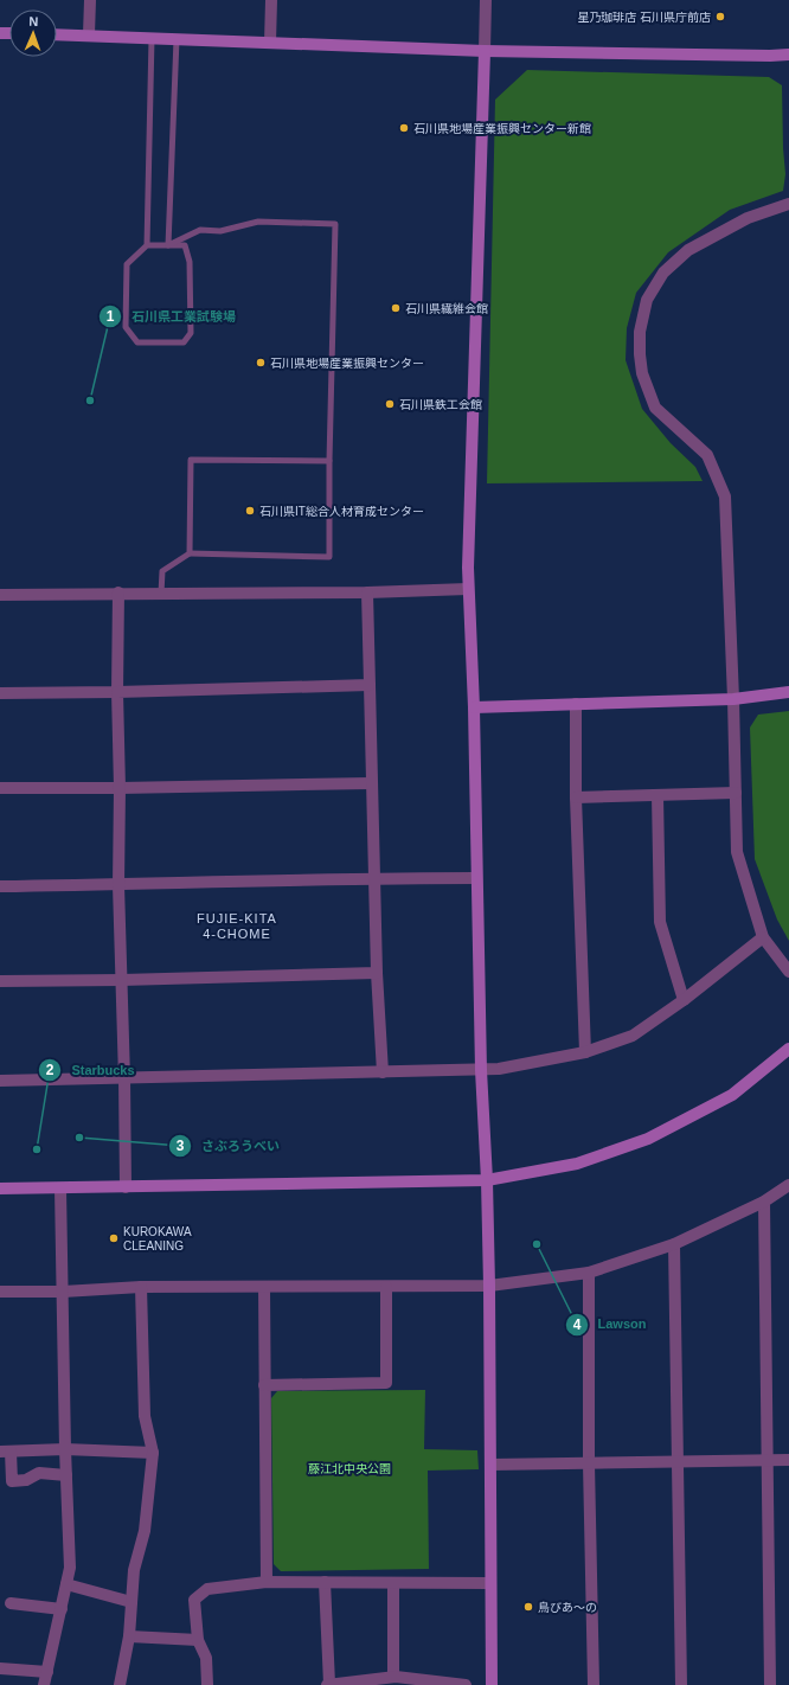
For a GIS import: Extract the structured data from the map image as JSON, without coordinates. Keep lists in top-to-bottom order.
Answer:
{
  "districts": ["FUJIE-KITA 4-CHOME"],
  "parks": ["藤江北中央公園"],
  "places": [
    "星乃珈琲店 石川県庁前店",
    "石川県地場産業振興センター新館",
    "石川県繊維会館",
    "石川県地場産業振興センター",
    "石川県工業試験場",
    "石川県鉄工会館",
    "石川県IT総合人材育成センター",
    "さぶろうべい",
    "Starbucks",
    "KUROKAWA CLEANING",
    "Lawson",
    "鳥びあ〜の"
  ],
  "north": "top"
}
